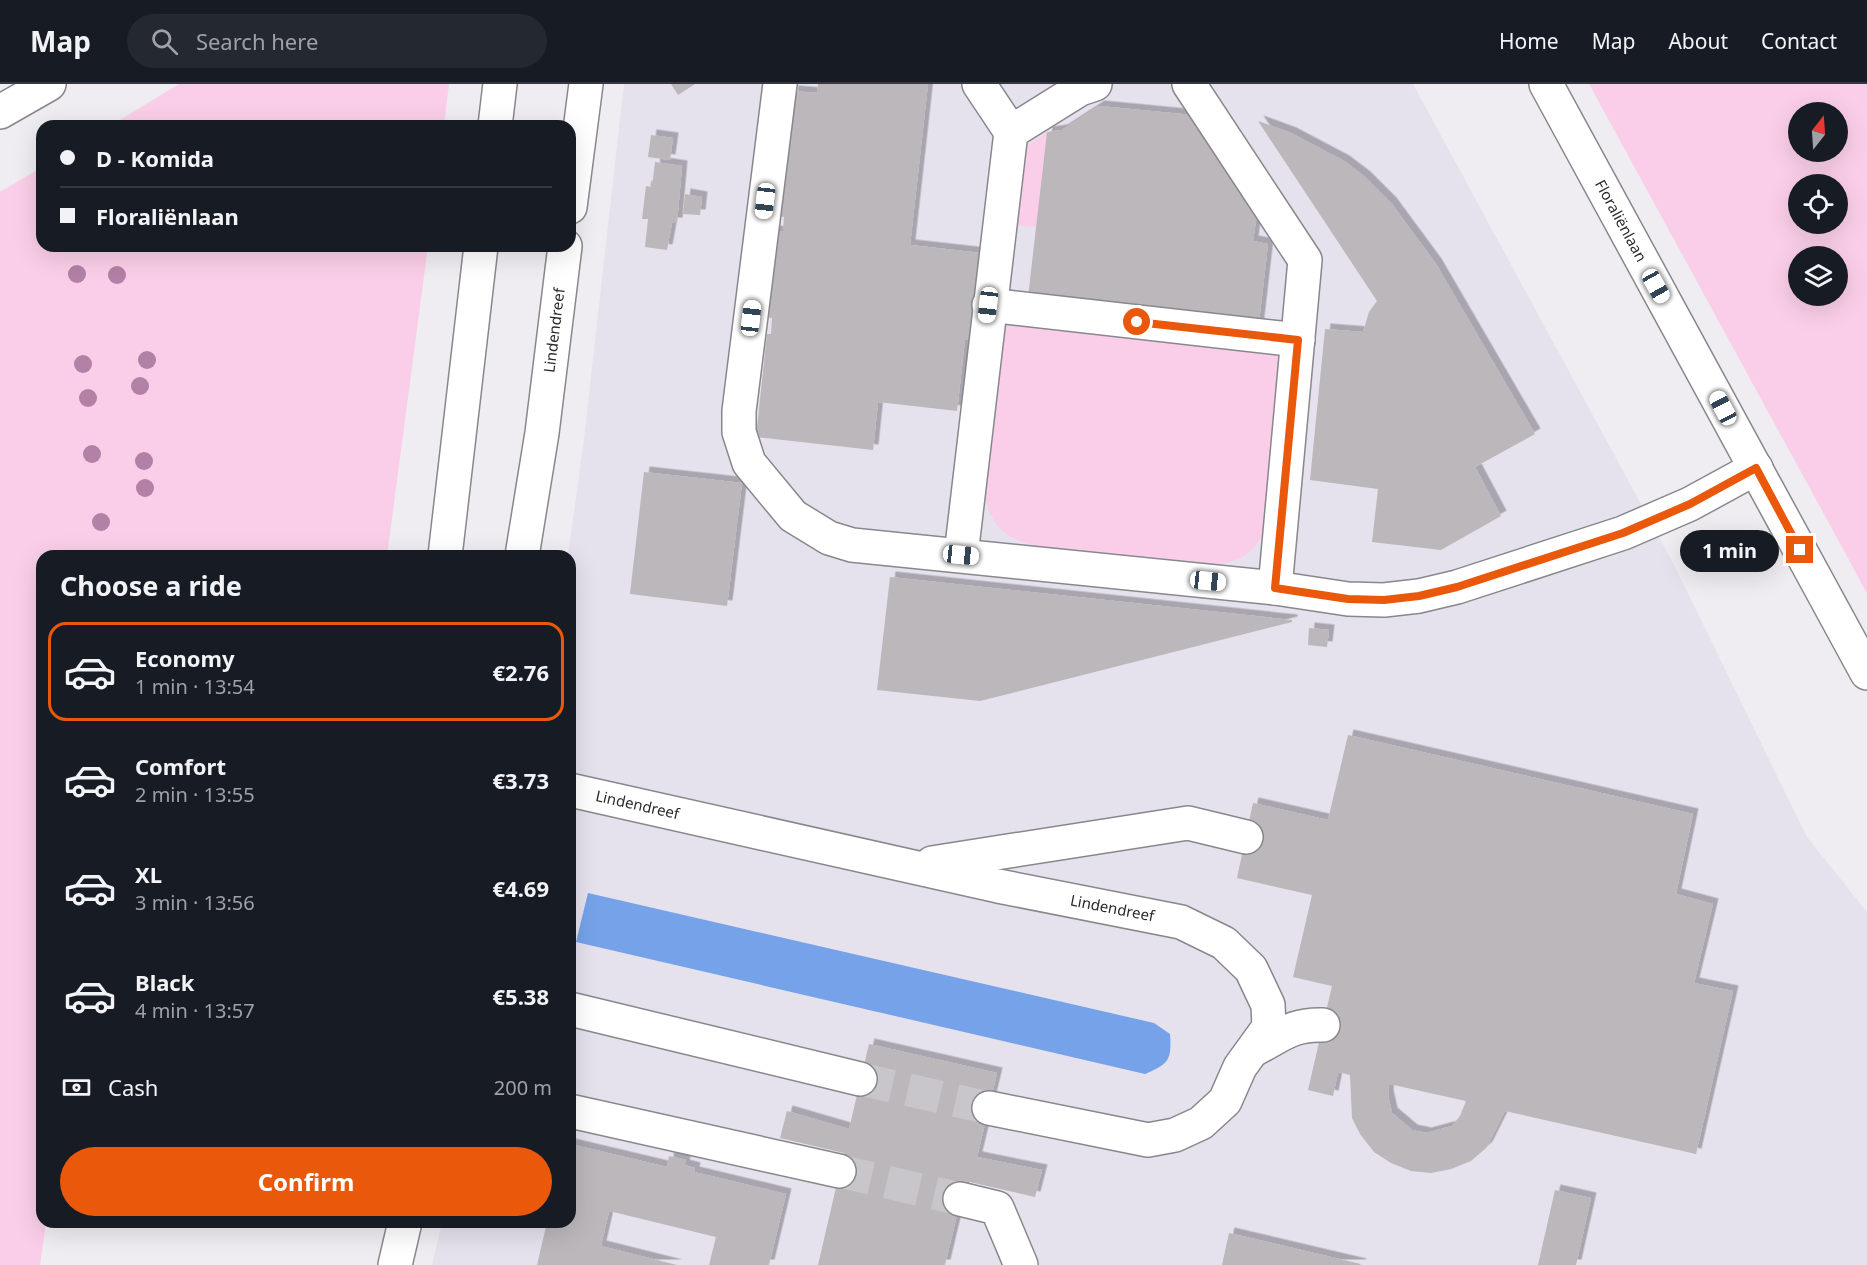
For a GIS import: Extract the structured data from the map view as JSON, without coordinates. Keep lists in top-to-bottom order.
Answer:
{
  "streets": {
    "street": ["Floraliënlaan", "Lindendreef"]
  },
  "north": "top",
  "page": {
    "header": "Map",
    "search": "Search here",
    "nav": [
      "Home",
      "Map",
      "About",
      "Contact"
    ],
    "banner": ["D - Komida", "Floraliënlaan"],
    "bubble": "1 min",
    "heading": "Choose a ride",
    "list": [
      {
        "name": "Economy",
        "note": "1 min · 13:54",
        "value": "€2.76"
      },
      {
        "name": "Comfort",
        "note": "2 min · 13:55",
        "value": "€3.73"
      },
      {
        "name": "XL",
        "note": "3 min · 13:56",
        "value": "€4.69"
      },
      {
        "name": "Black",
        "note": "4 min · 13:57",
        "value": "€5.38"
      }
    ],
    "pay": ["Cash", "200 m"],
    "buttons": "Confirm"
  }
}
